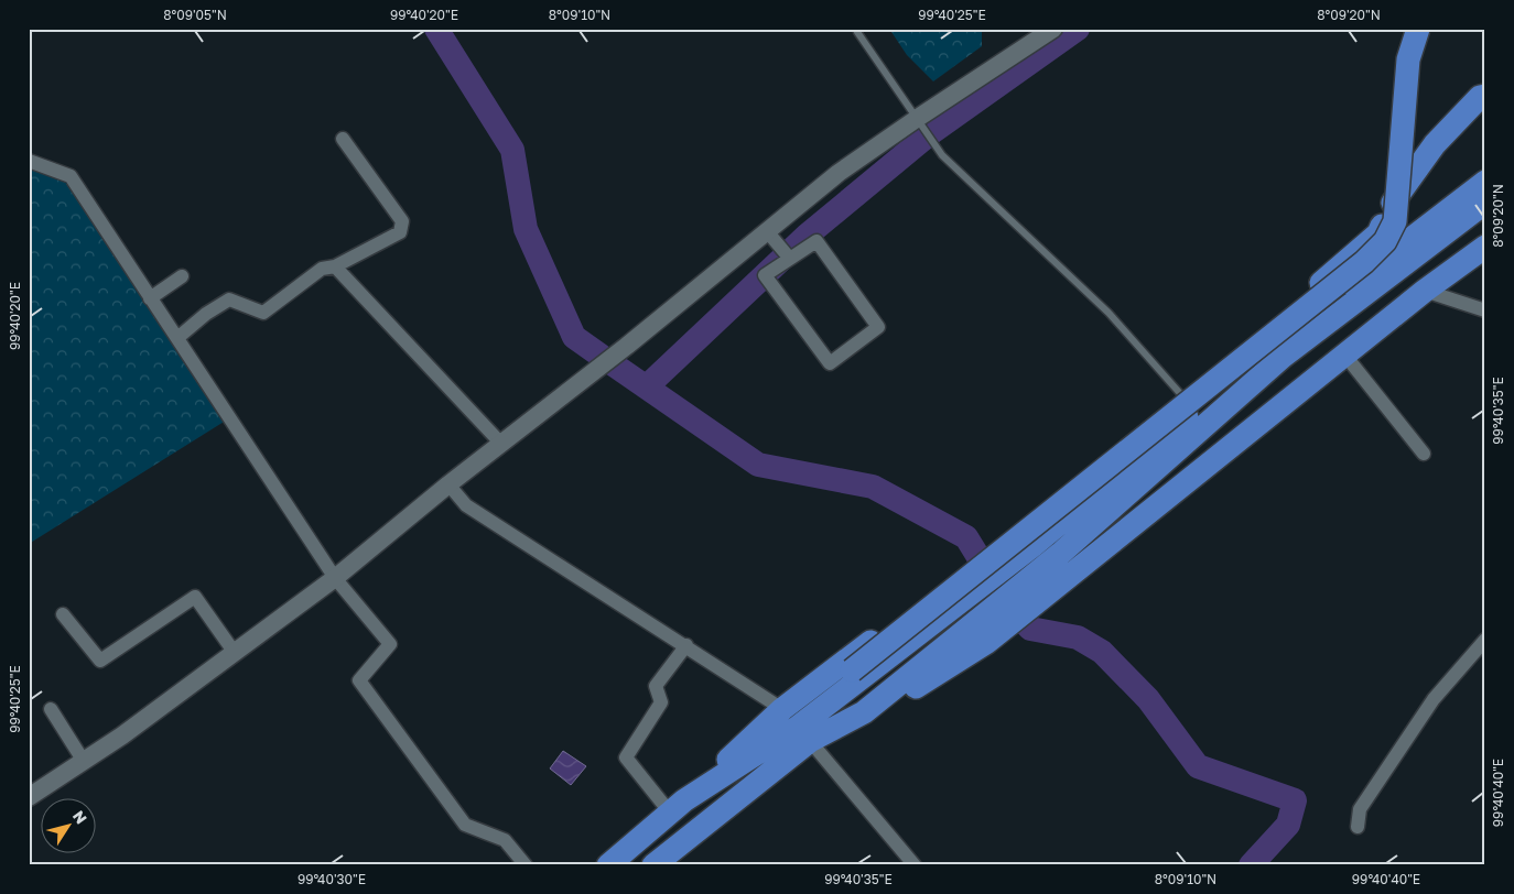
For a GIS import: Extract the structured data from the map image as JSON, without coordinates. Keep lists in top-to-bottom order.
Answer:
{
  "north": "top right",
  "coordinates": [
    "8°09'05\"N",
    "99°40'20\"E",
    "8°09'10\"N",
    "99°40'25\"E",
    "8°09'20\"N",
    "99°40'35\"E",
    "99°40'40\"E",
    "99°40'30\"E"
  ]
}
